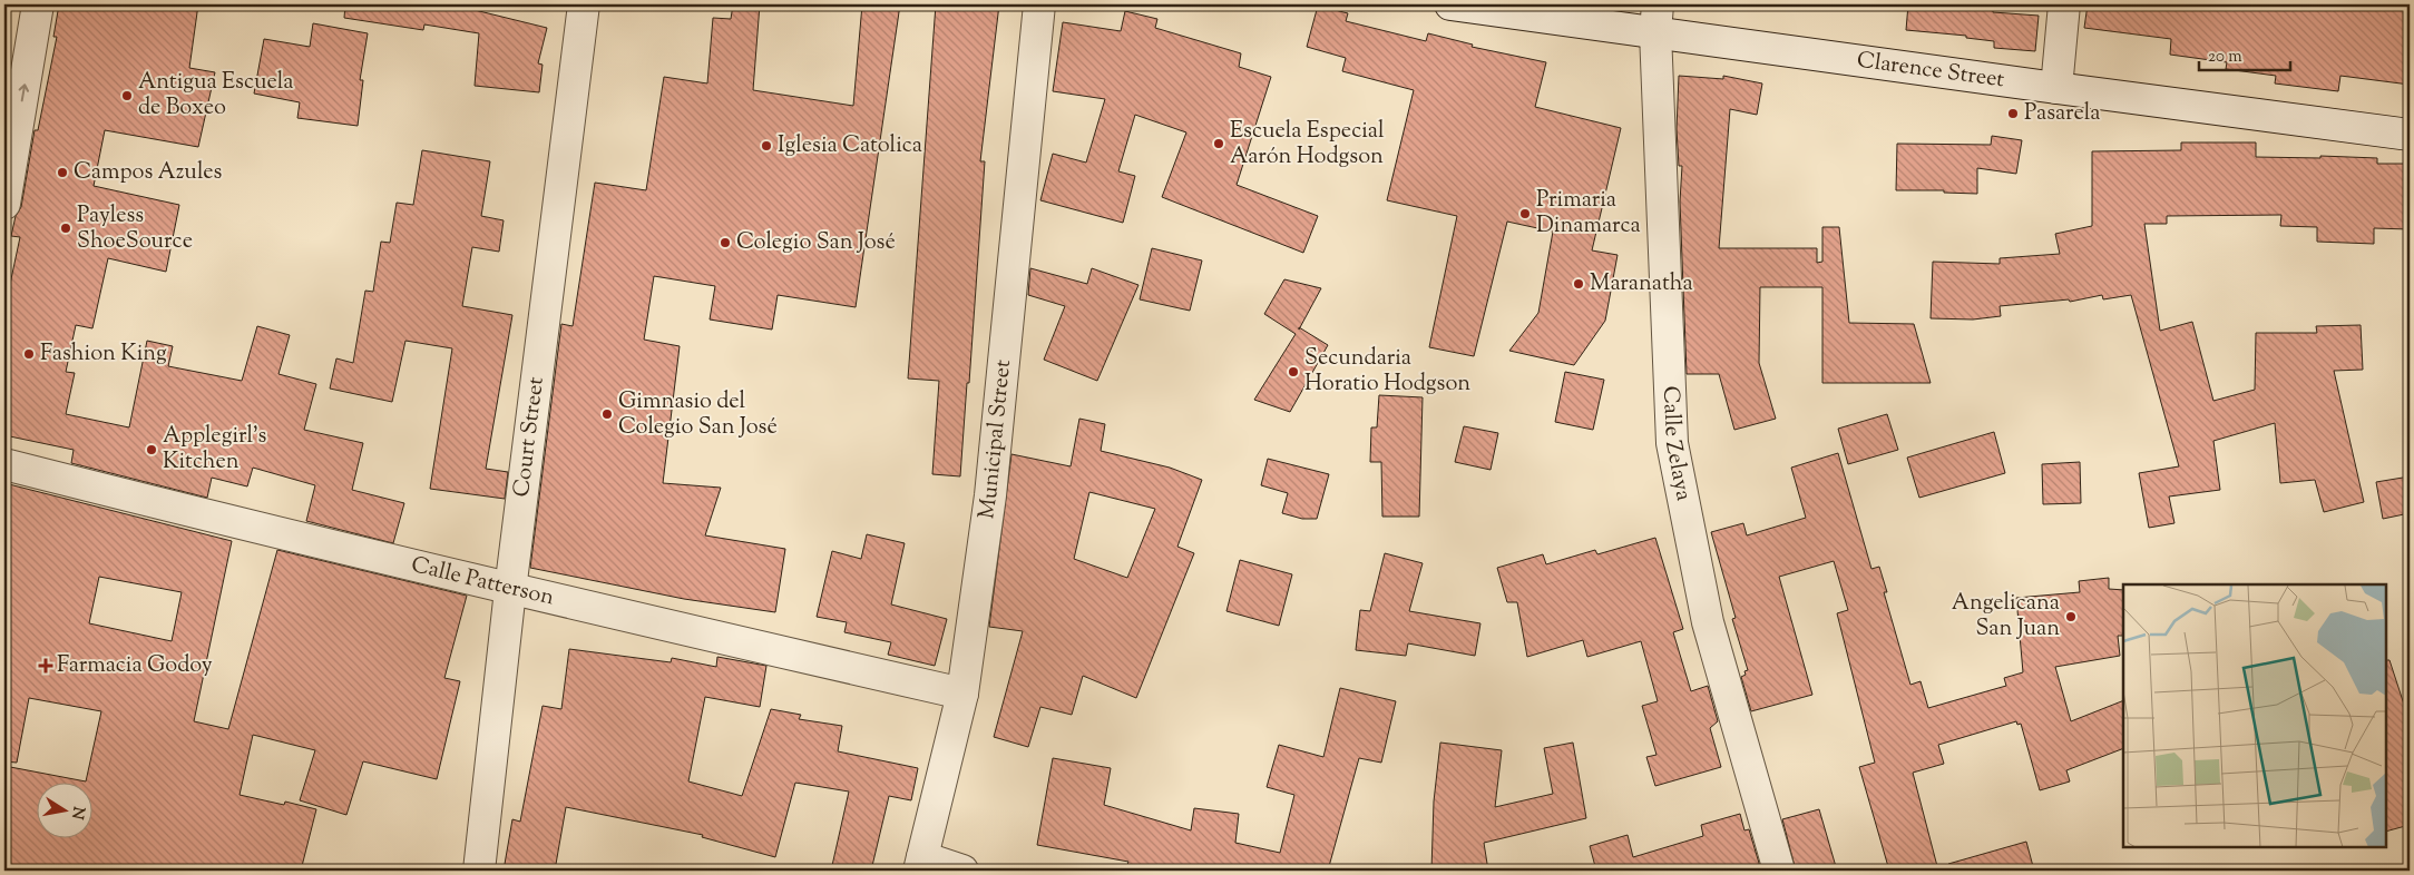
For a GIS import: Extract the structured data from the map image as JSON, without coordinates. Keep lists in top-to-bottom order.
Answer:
{
  "streets": {
    "street": [
      "Clarence Street",
      "Court Street",
      "Municipal Street",
      "Calle Zelaya",
      "Calle Patterson"
    ]
  },
  "crossings": [
    ["Clarence Street", "Calle Zelaya"],
    ["Court Street", "Calle Patterson"],
    ["Municipal Street", "Calle Patterson"]
  ],
  "places": {
    "other": [
      "Antigua Escuela de Boxeo",
      "Pasarela",
      "Escuela Especial Aarón Hodgson",
      "Iglesia Catolica",
      "Campos Azules",
      "Primaria Dinamarca",
      "Payless ShoeSource",
      "Colegio San José",
      "Maranatha",
      "Fashion King",
      "Secundaria Horatio Hodgson",
      "Gimnasio del Colegio San José",
      "Applegirl's Kitchen",
      "Angelicana San Juan"
    ],
    "health": ["Farmacia Godoy"]
  },
  "scale_bar": "20 m",
  "north": "right"
}
